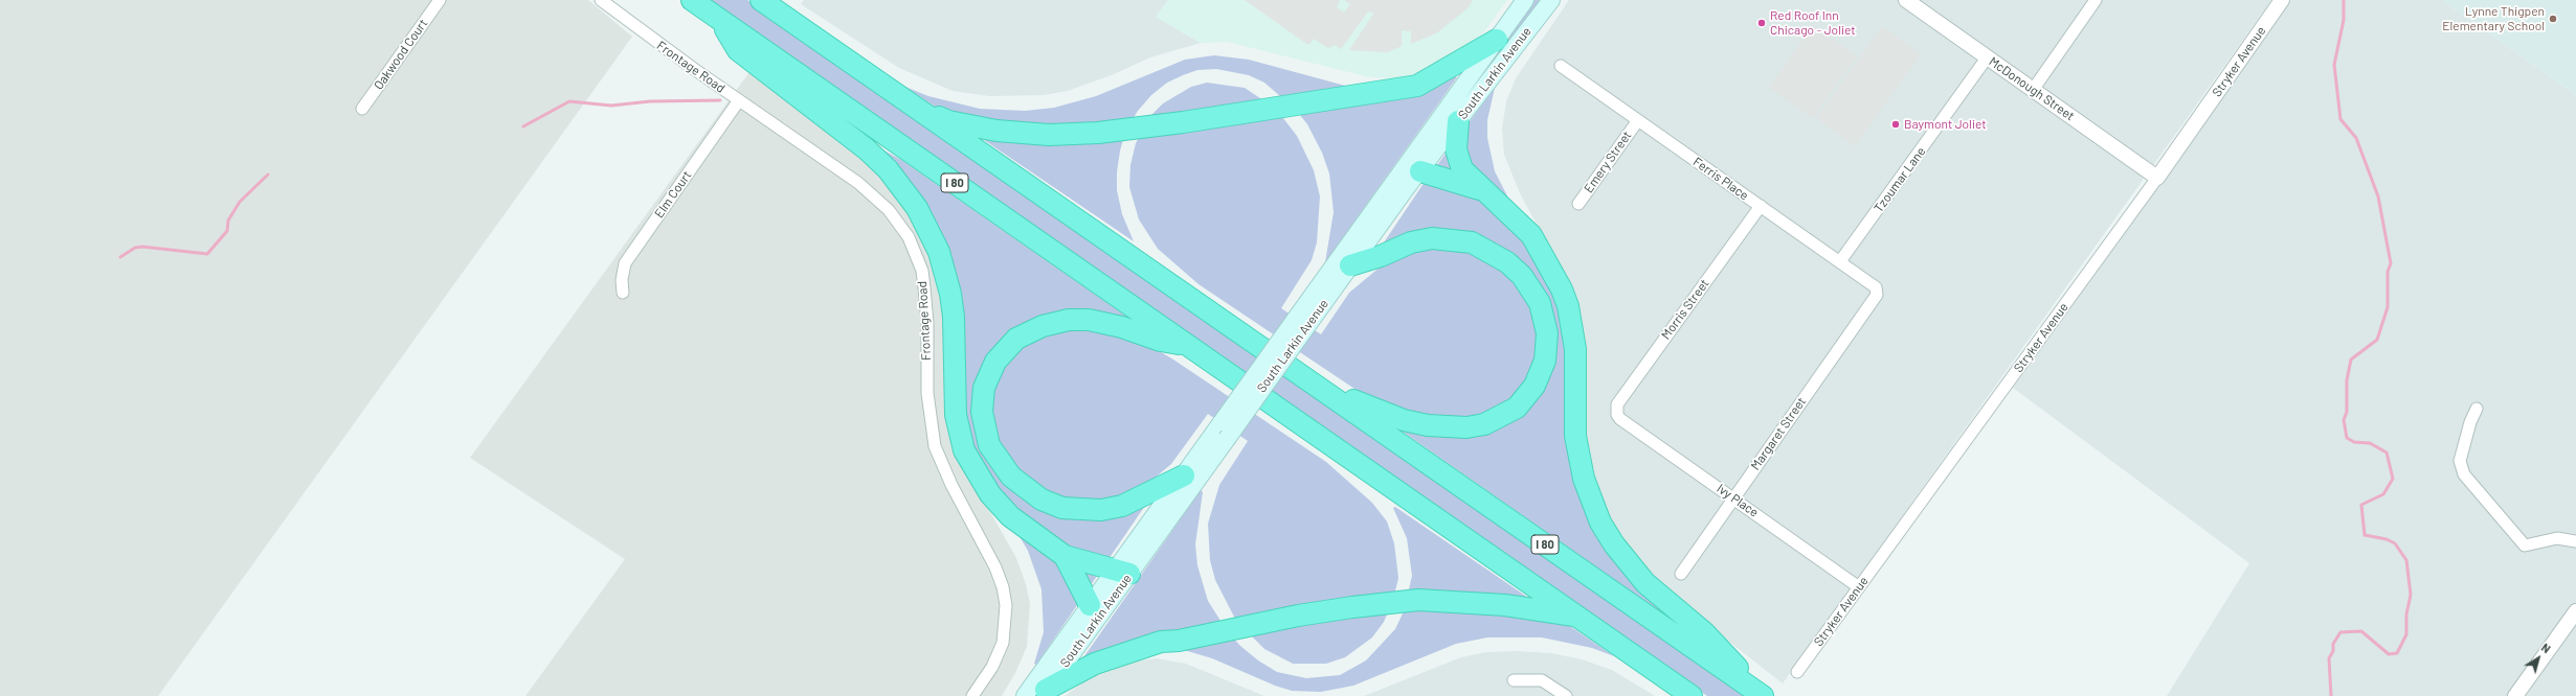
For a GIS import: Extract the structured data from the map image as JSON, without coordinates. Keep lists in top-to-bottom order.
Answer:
{
  "streets": {
    "highway": ["I 80"],
    "main road": ["South Larkin Avenue"],
    "street": [
      "Oakwood Court",
      "Stryker Avenue",
      "Frontage Road",
      "McDonough Street",
      "Emery Street",
      "Ferris Place",
      "Tzoumar Lane",
      "Elm Court",
      "Morris Street",
      "Margaret Street",
      "Ivy Place"
    ]
  },
  "crossings": [
    ["Stryker Avenue", "McDonough Street"],
    ["Stryker Avenue", "Ivy Place"],
    ["Frontage Road", "Elm Court"],
    ["McDonough Street", "Tzoumar Lane"],
    ["Emery Street", "Ferris Place"],
    ["Ferris Place", "Tzoumar Lane"],
    ["Ferris Place", "Morris Street"],
    ["Ferris Place", "Margaret Street"],
    ["Morris Street", "Ivy Place"],
    ["Margaret Street", "Ivy Place"]
  ],
  "places": ["Lynne Thigpen Elementary School", "Red Roof Inn Chicago - Joliet", "Baymont Joliet"],
  "north": "top right"
}
